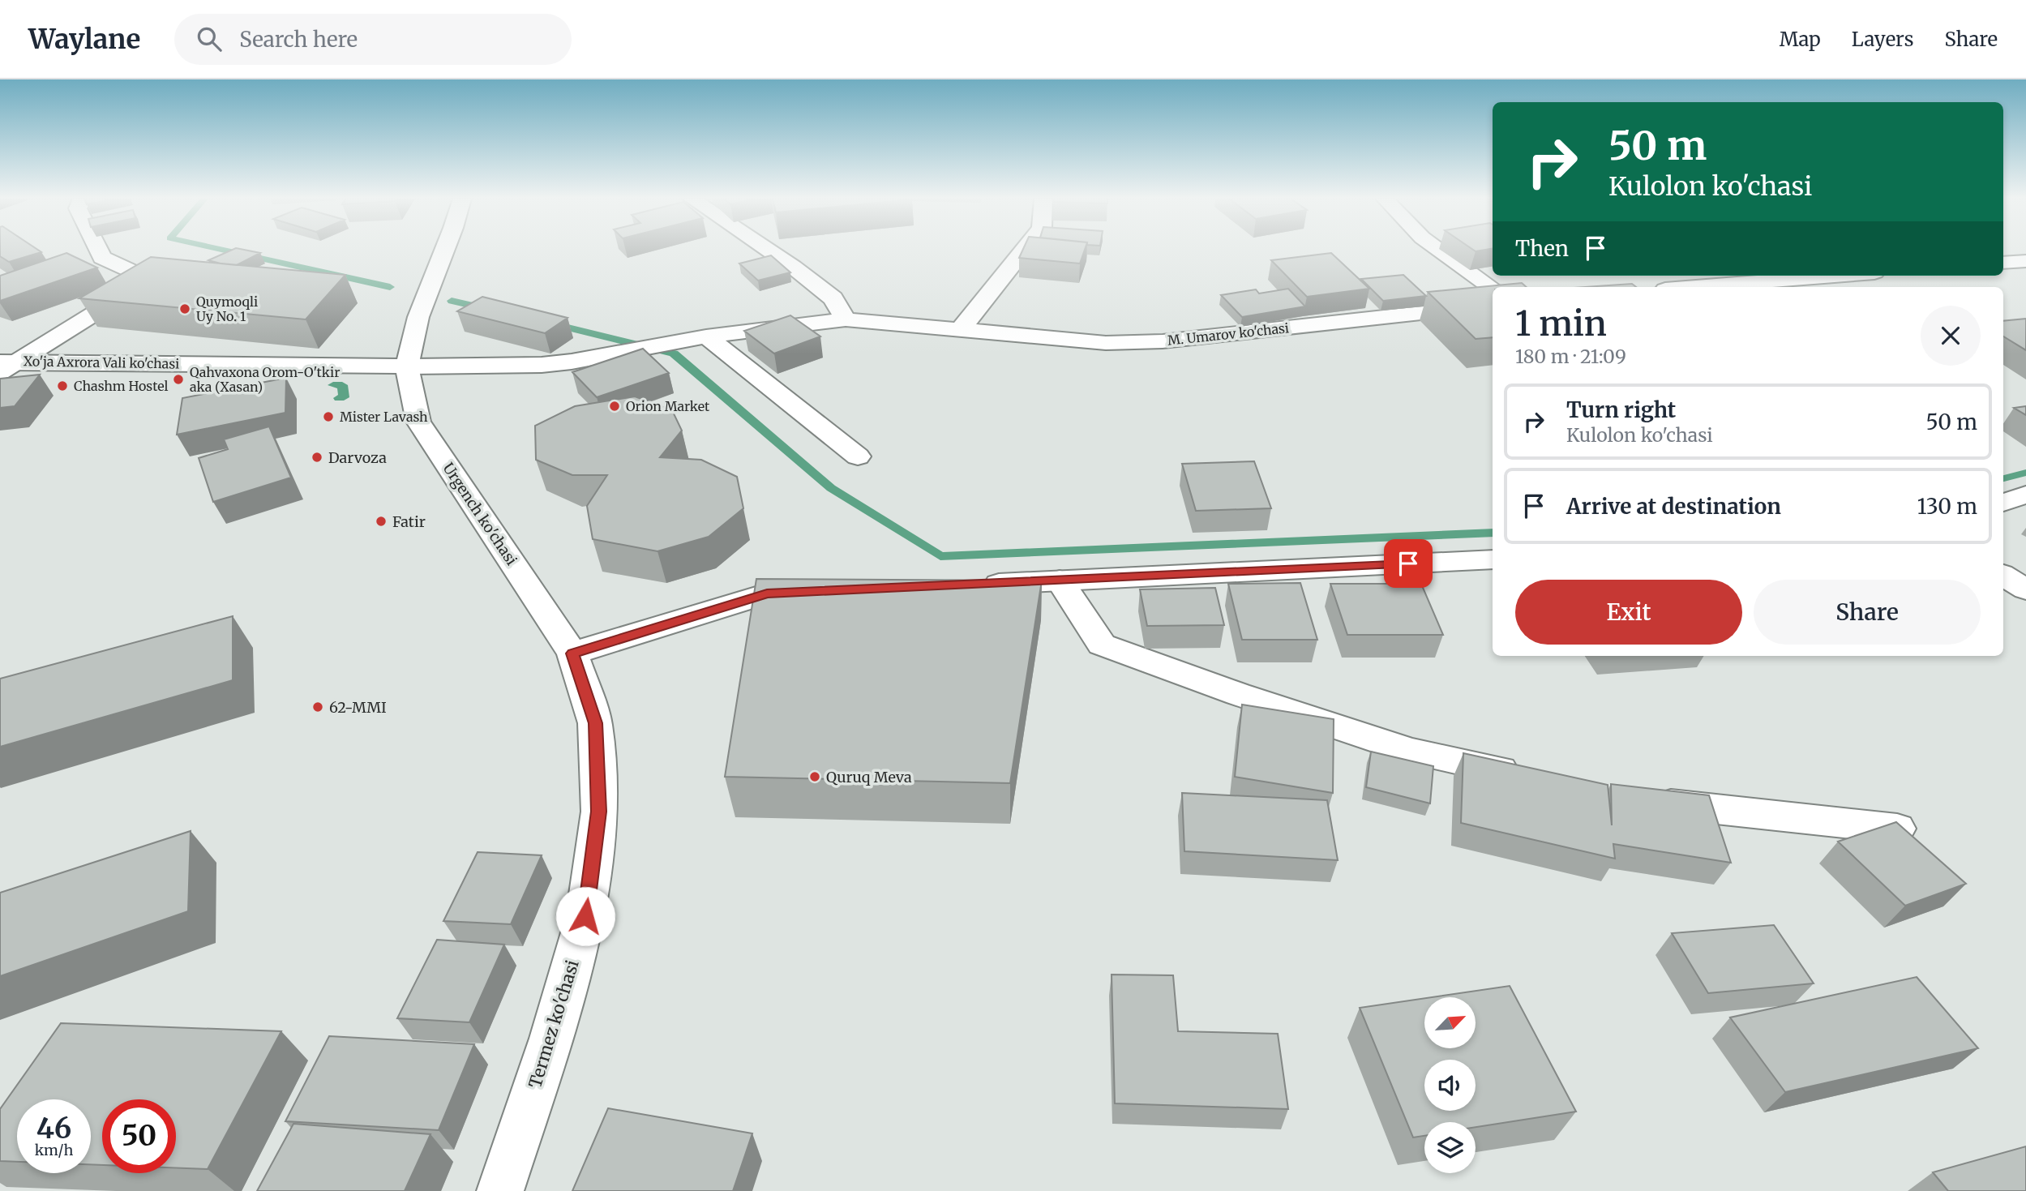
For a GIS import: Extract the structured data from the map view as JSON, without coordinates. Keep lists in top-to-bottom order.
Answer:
{
  "streets": {
    "street": [
      "M. Umarov ko'chasi",
      "Xo'ja Axrora Vali ko'chasi",
      "Urgench ko'chasi",
      "Termez ko'chasi"
    ]
  },
  "crossings": [
    ["M. Umarov ko'chasi", "Xo'ja Axrora Vali ko'chasi"],
    ["Xo'ja Axrora Vali ko'chasi", "Urgench ko'chasi"],
    ["Urgench ko'chasi", "Termez ko'chasi"]
  ],
  "places": [
    "Quymoqli Uy No. 1",
    "Qahvaxona Orom-O'tkir aka (Xasan)",
    "Chashm Hostel",
    "Orion Market",
    "Mister Lavash",
    "Darvoza",
    "Fatir",
    "62-MMI",
    "Quruq Meva"
  ],
  "north": "top right",
  "page": {
    "header": "Waylane",
    "search": "Search here",
    "nav": ["Map", "Layers", "Share"],
    "turn": ["50 m", "Kulolon ko'chasi"],
    "then": "Then",
    "heading": ["1 min", "180 m · 21:09"],
    "list": [
      {
        "name": "Turn right",
        "note": "Kulolon ko'chasi",
        "value": "50 m"
      },
      {
        "name": "Arrive at destination",
        "value": "130 m"
      }
    ],
    "buttons": ["Exit", "Share"],
    "speed": "46 km/h",
    "limit": "50"
  }
}
